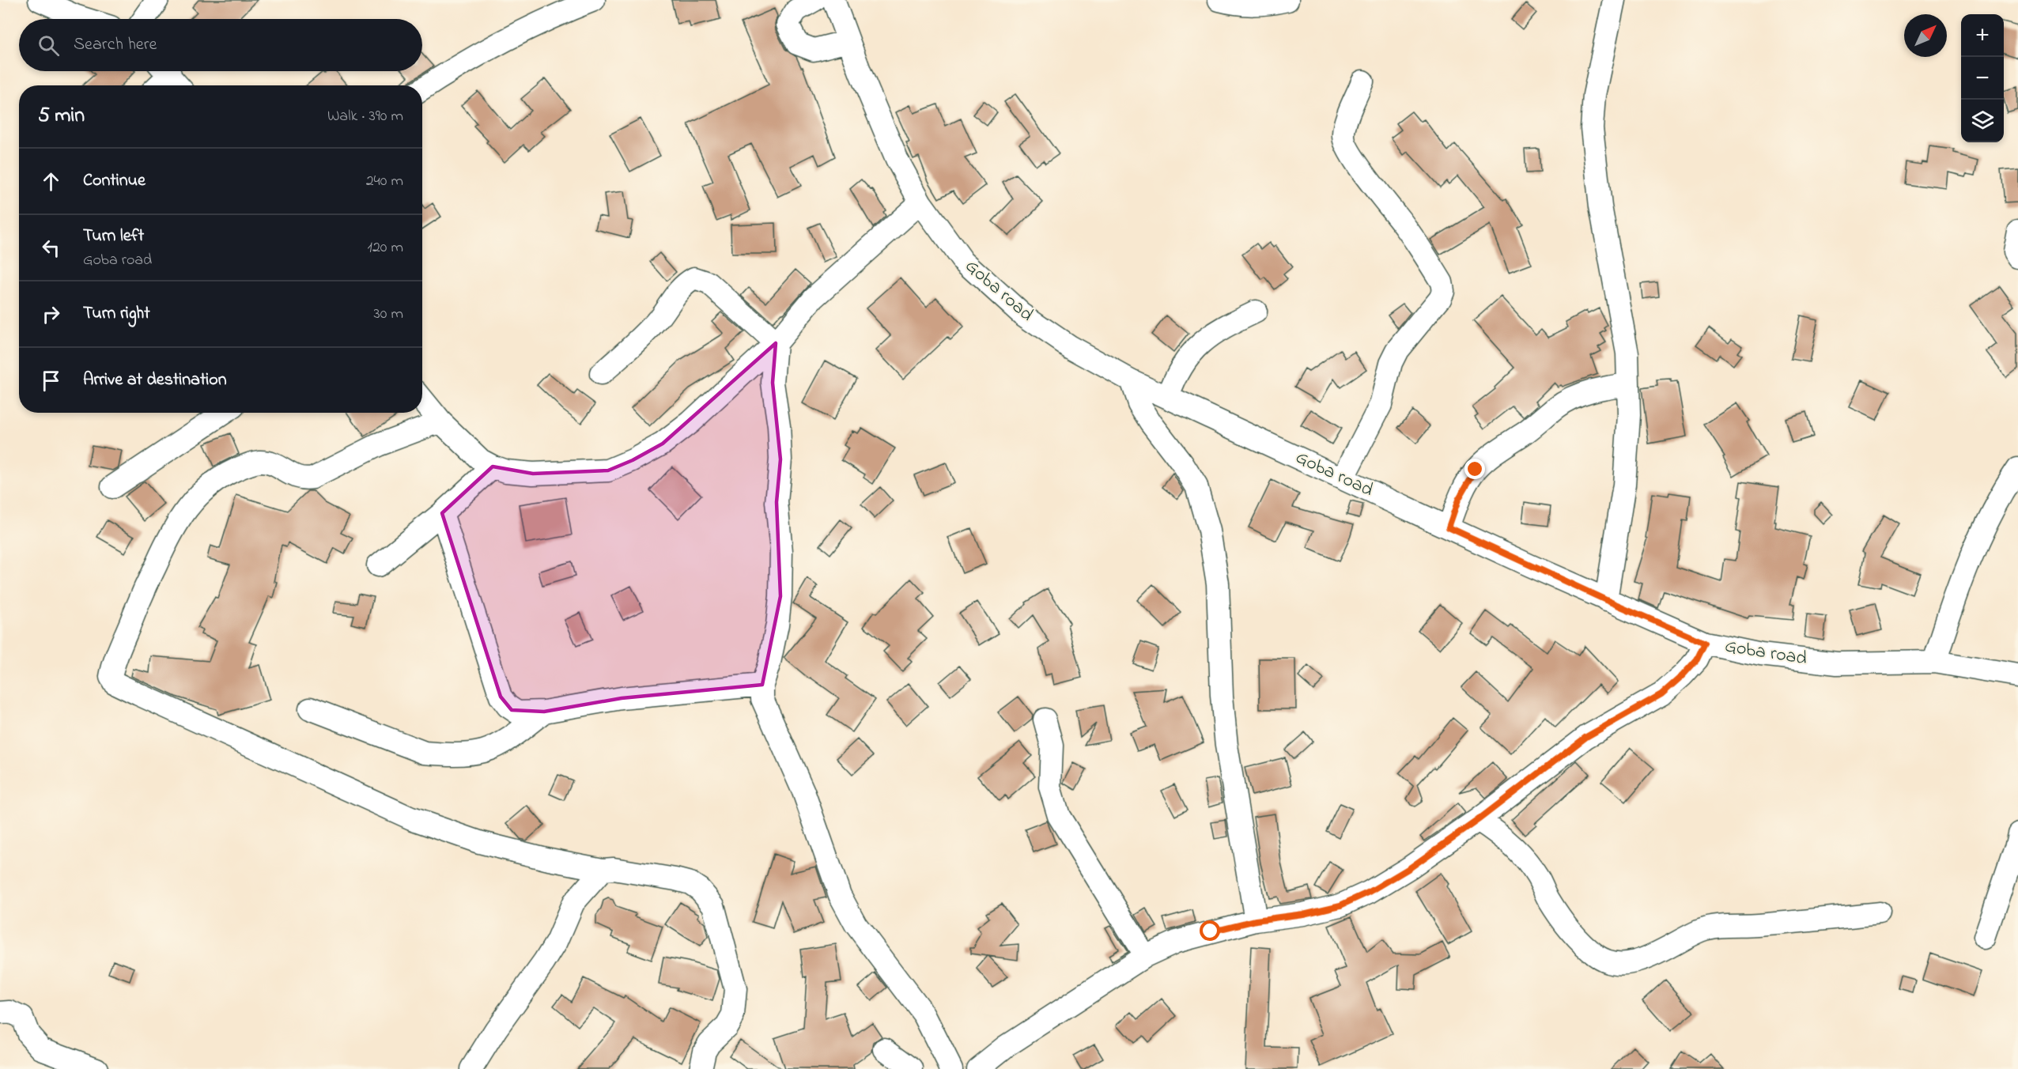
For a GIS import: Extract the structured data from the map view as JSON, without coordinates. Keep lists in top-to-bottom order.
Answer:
{
  "streets": {
    "street": ["Goba road"]
  },
  "north": "top right",
  "page": {
    "map_buttons": ["+", "−"],
    "search": "Search here",
    "heading": ["5 min", "Walk · 390 m"],
    "list": [
      ["Continue", "240 m"],
      ["Turn left", "Goba road", "120 m"],
      ["Turn right", "30 m"],
      "Arrive at destination"
    ]
  }
}
